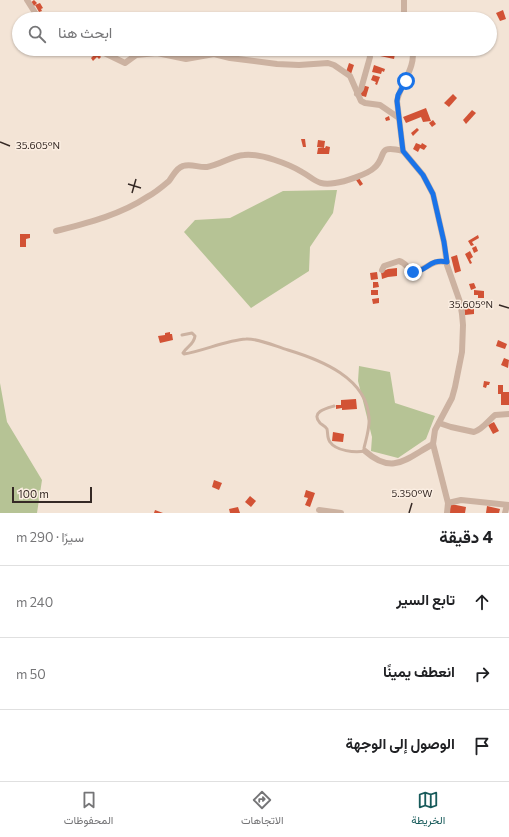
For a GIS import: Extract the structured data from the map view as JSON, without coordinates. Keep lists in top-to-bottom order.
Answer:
{
  "scale_bar": "100 m",
  "page": {
    "search": "ابحث هنا",
    "scale": "100 m",
    "heading": ["4 دقيقة", "سيرًا · 290 m"],
    "list": [
      ["تابع السير", "240 m"],
      ["انعطف يمينًا", "50 m"],
      "الوصول إلى الوجهة"
    ],
    "nav": ["الخريطة", "الاتجاهات", "المحفوظات"]
  },
  "coordinates": ["35.605°N", "5.350°W"]
}
